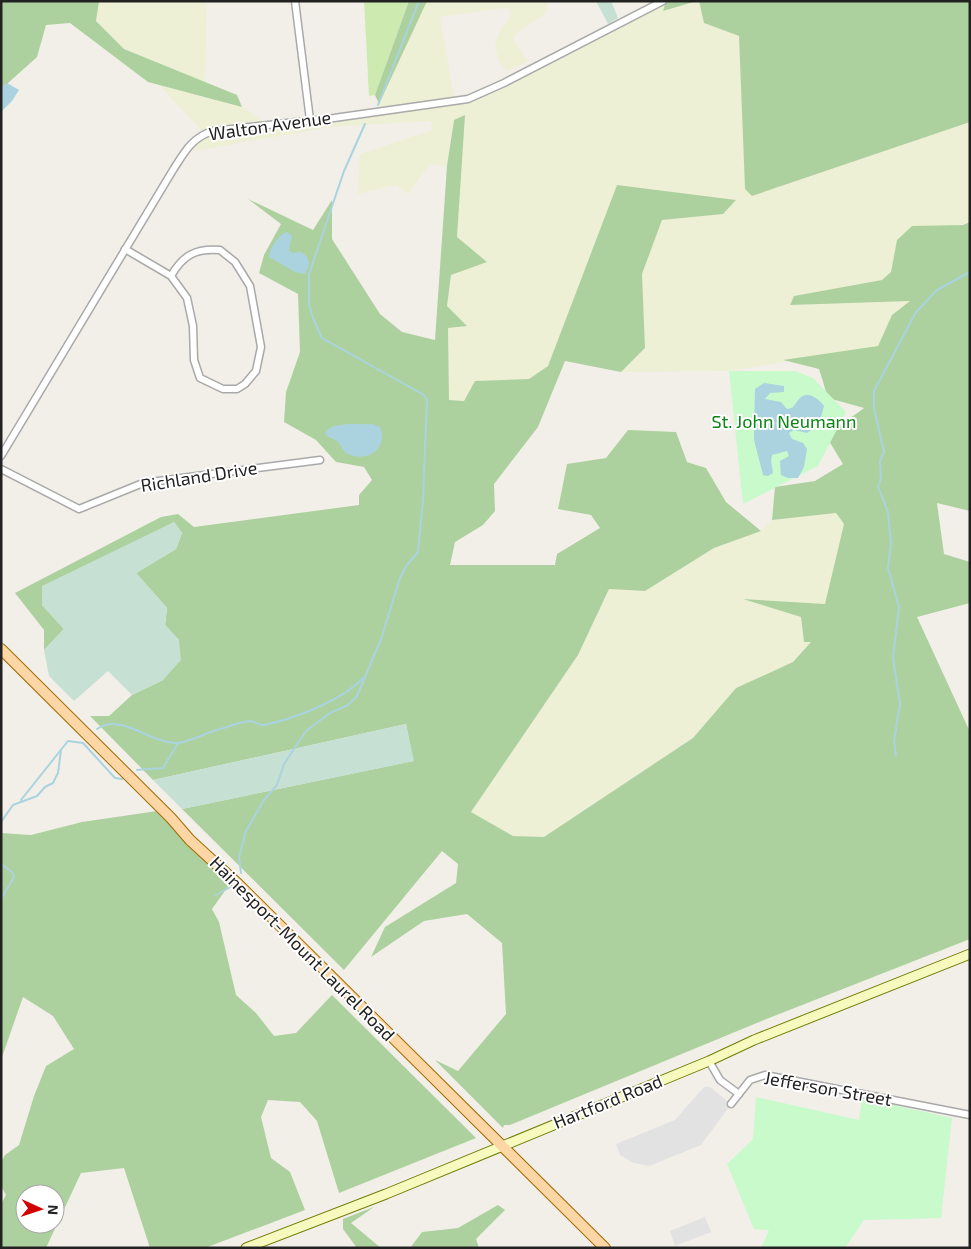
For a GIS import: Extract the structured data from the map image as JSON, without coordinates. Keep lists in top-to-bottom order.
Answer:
{
  "streets": {
    "main road": ["Hainesport-Mount Laurel Road"],
    "street": [
      "Walton Avenue",
      "Richland Drive",
      "Jefferson Street",
      "Hartford Road"
    ]
  },
  "crossings": [
    ["Hainesport-Mount Laurel Road", "Hartford Road"],
    ["Jefferson Street", "Hartford Road"]
  ],
  "parks": ["St. John Neumann"],
  "north": "right"
}
